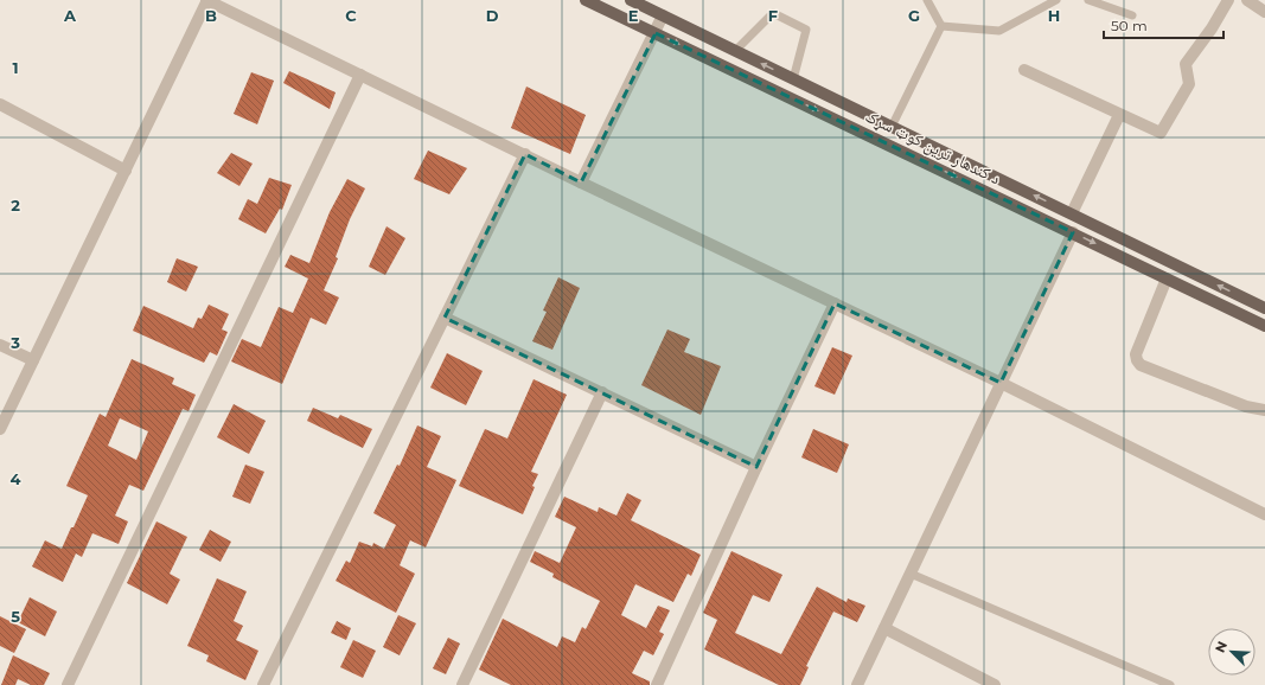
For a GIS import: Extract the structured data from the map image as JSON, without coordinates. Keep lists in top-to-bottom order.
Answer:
{
  "streets": {
    "main road": ["د کندهار ترين کوټ سړک"]
  },
  "scale_bar": "50 m",
  "north": "top left",
  "grid": {
    "columns": [
      "A",
      "B",
      "C",
      "D",
      "E",
      "F",
      "G",
      "H"
    ],
    "rows": [
      "1",
      "2",
      "3",
      "4",
      "5"
    ]
  }
}
